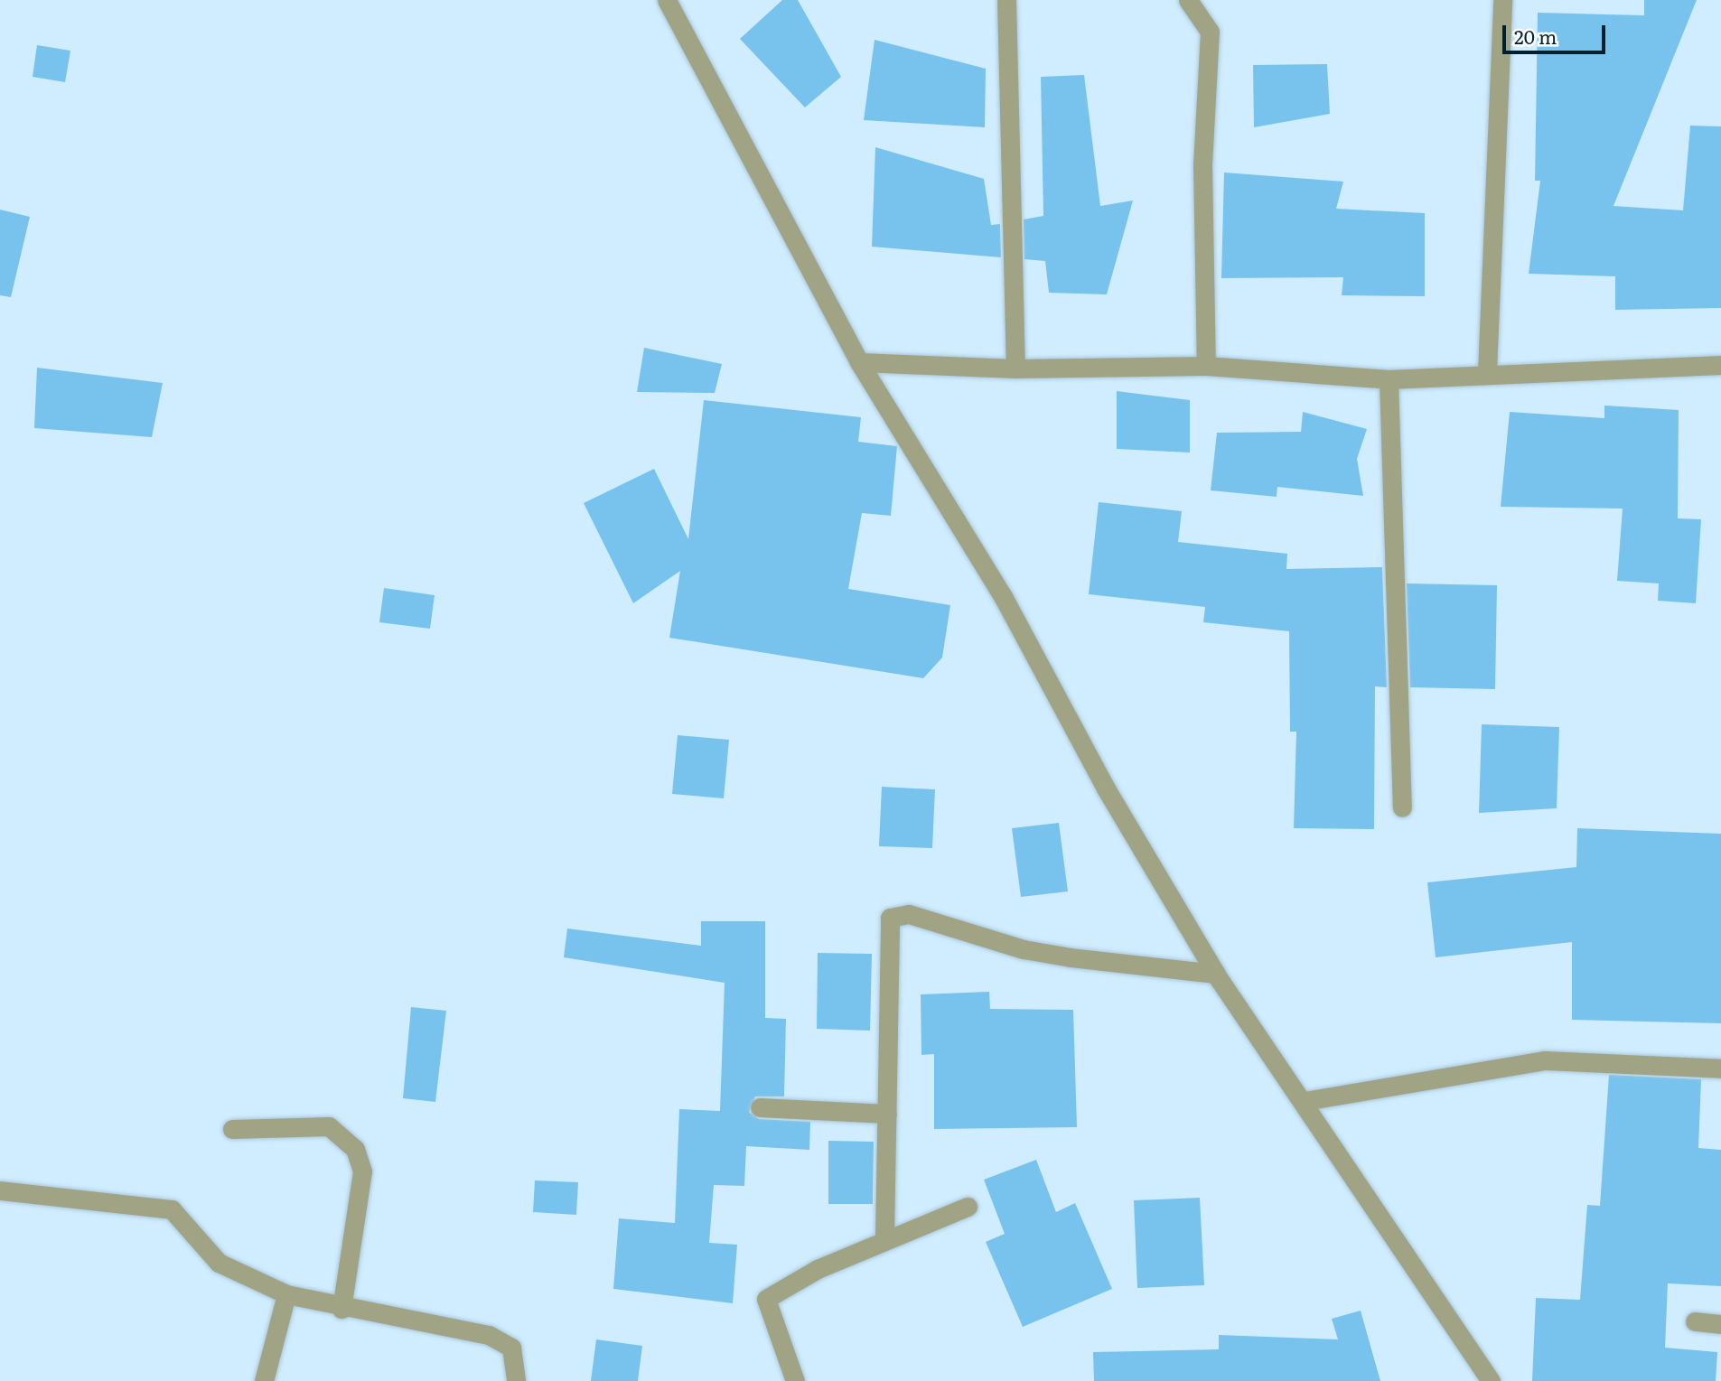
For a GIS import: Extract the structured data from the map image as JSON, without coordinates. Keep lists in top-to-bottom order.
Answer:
{
  "scale_bar": "20 m"
}
